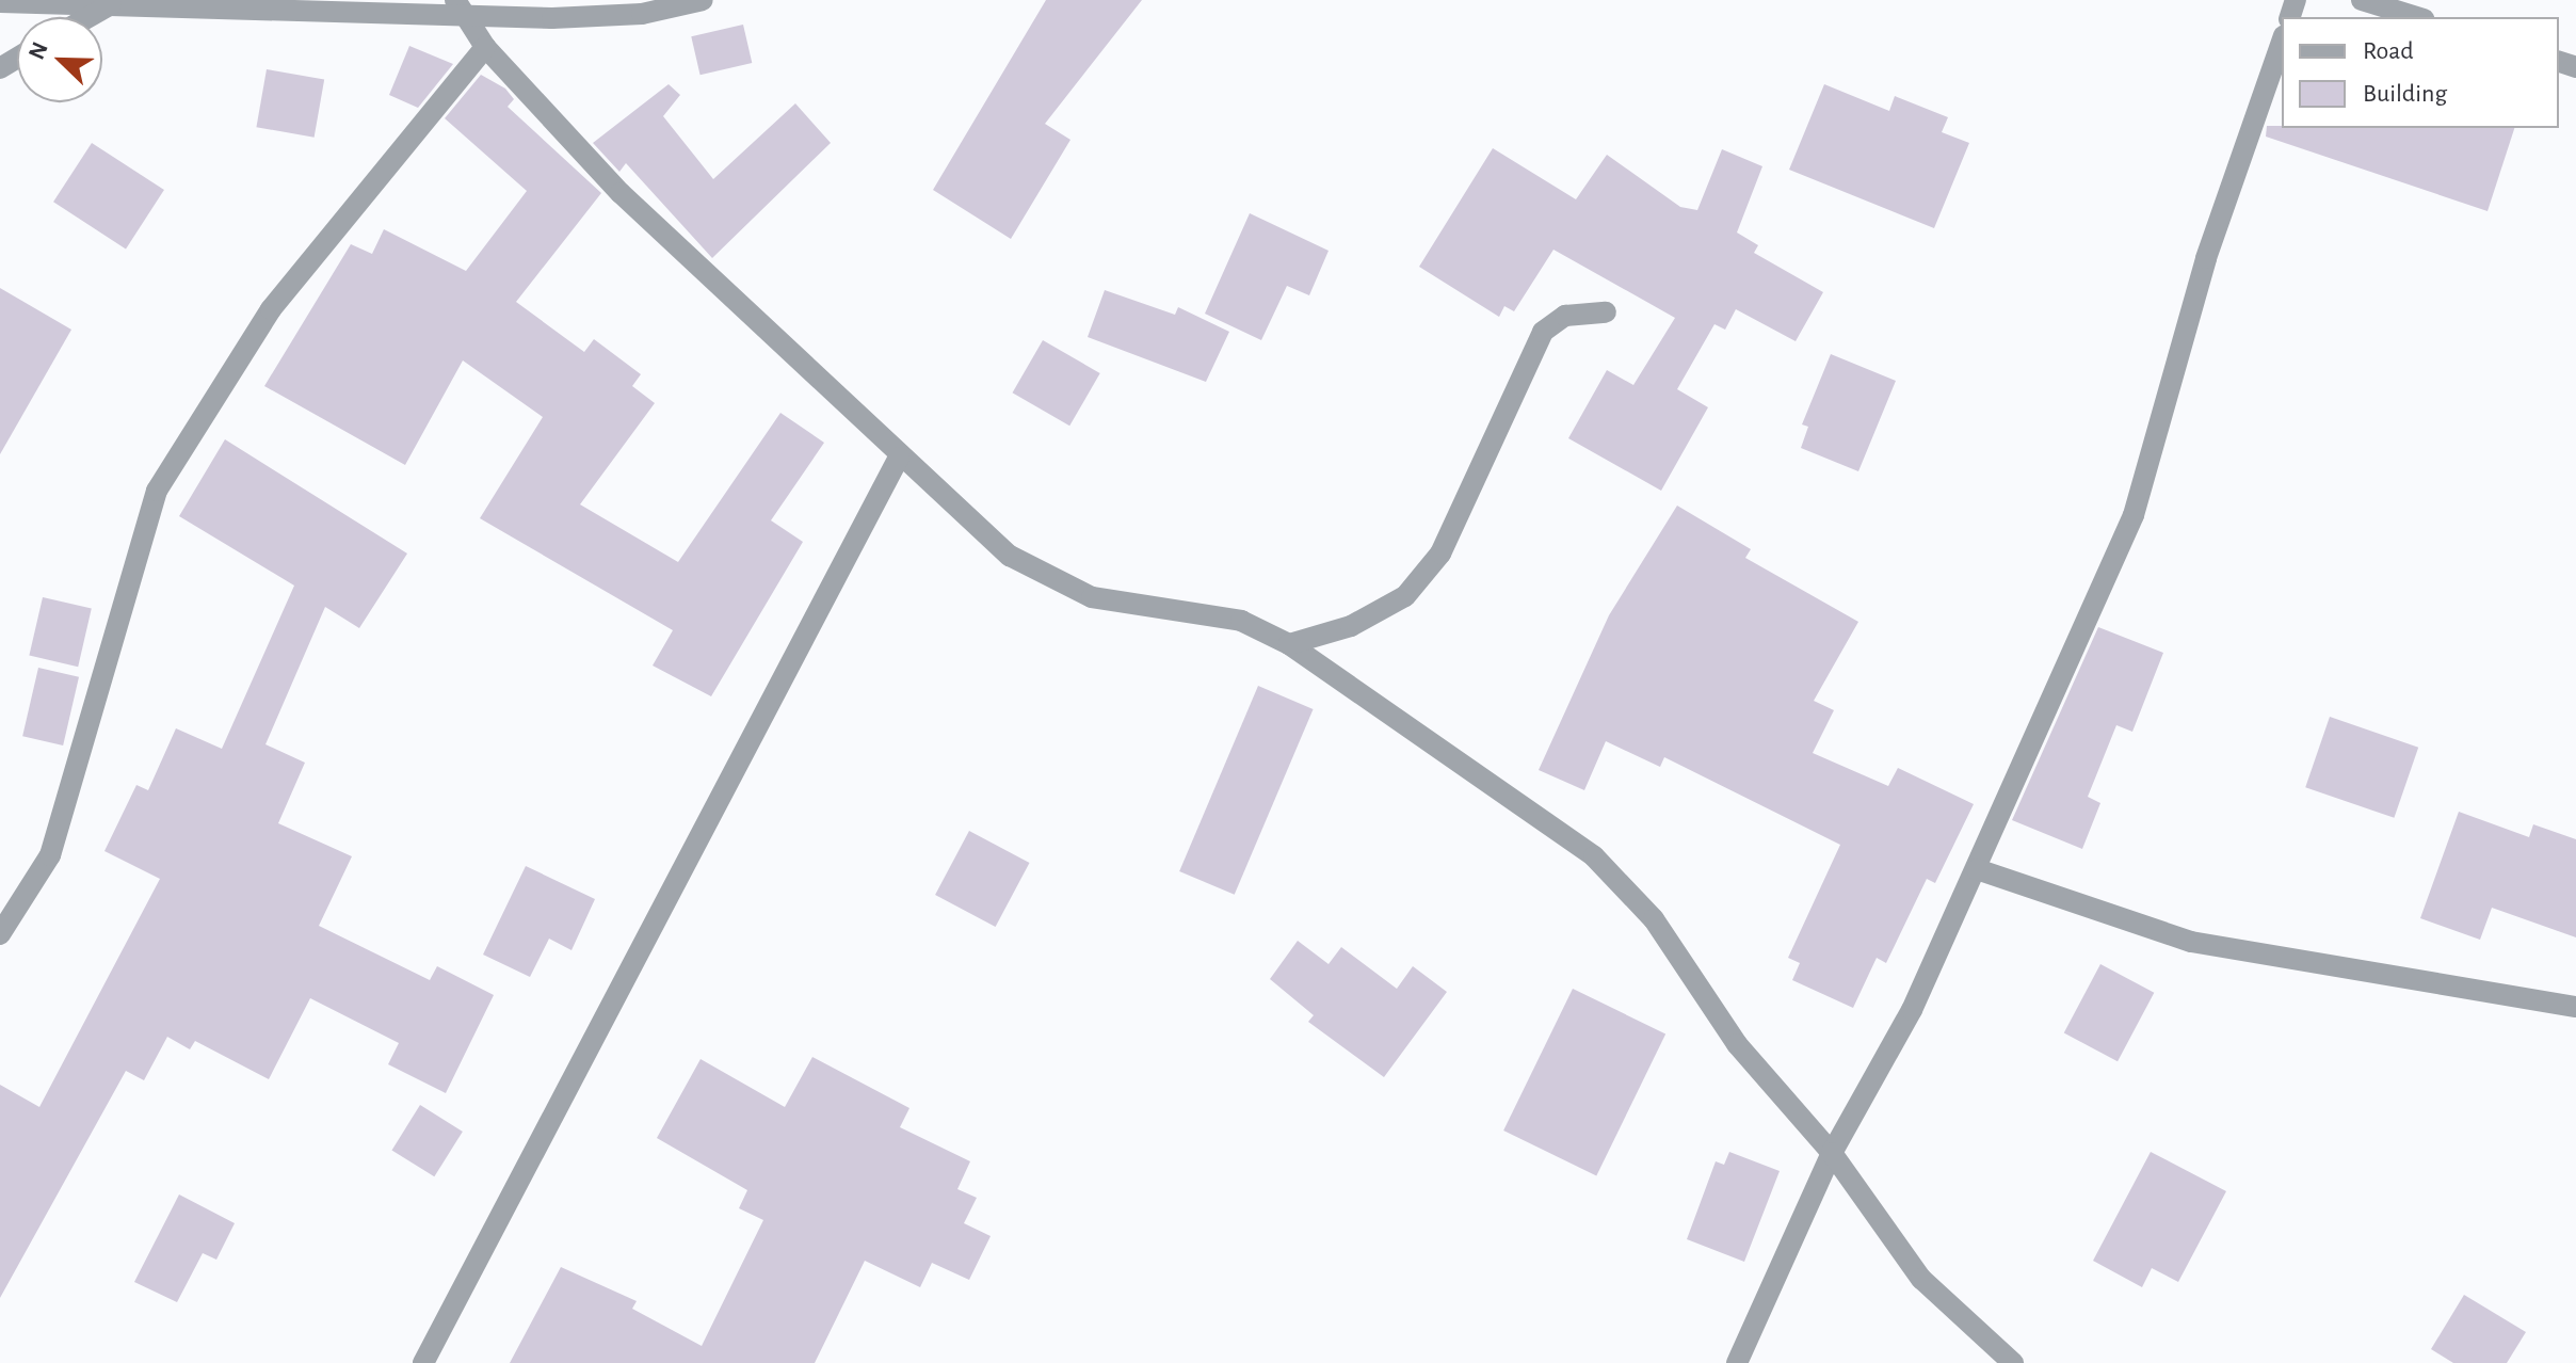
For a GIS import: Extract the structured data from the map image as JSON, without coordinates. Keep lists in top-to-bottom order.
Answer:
{
  "legend": ["Road", "Building"],
  "north": "top left"
}
